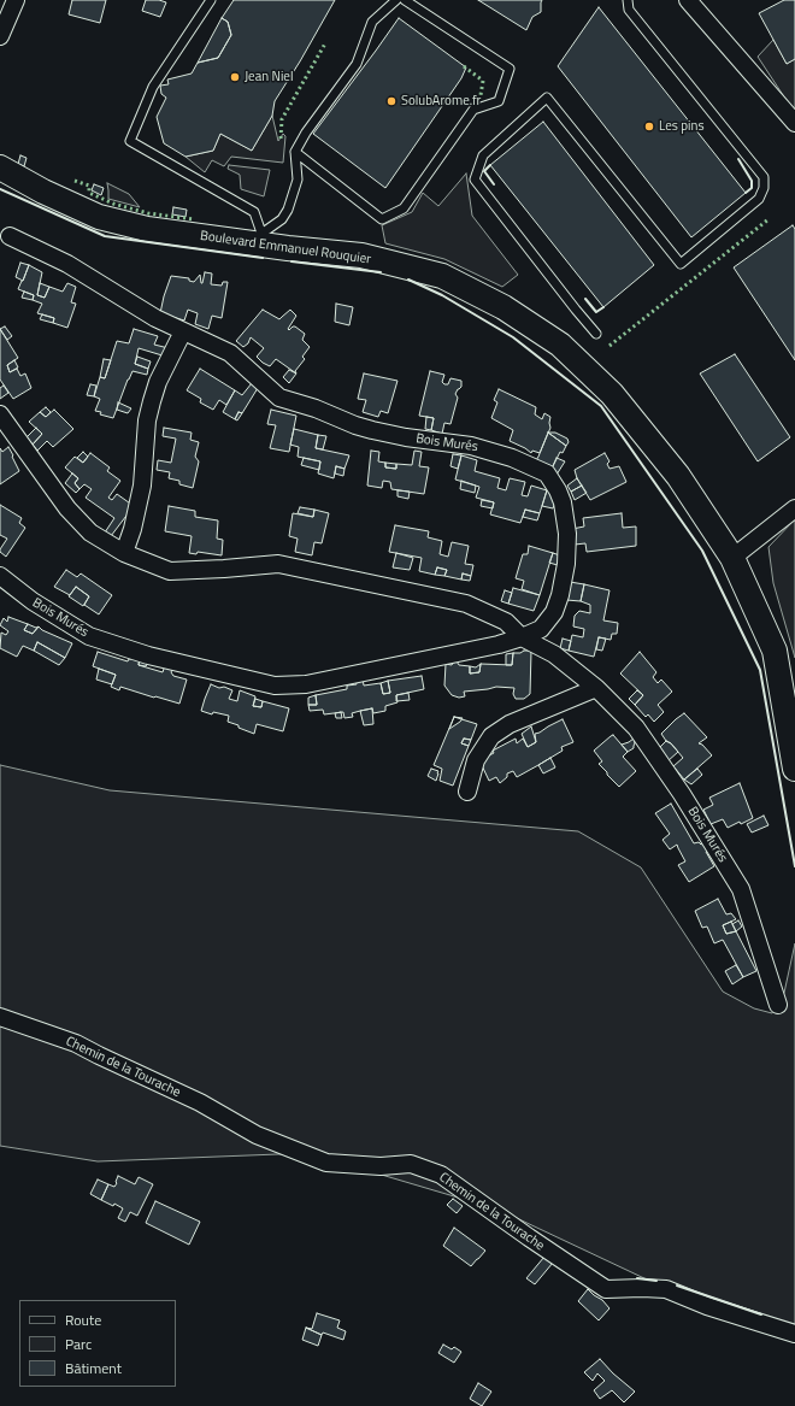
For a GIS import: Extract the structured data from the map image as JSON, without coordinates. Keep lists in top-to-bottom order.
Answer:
{
  "streets": {
    "street": ["Boulevard Emmanuel Rouquier", "Bois Murés", "Chemin de la Tourache"]
  },
  "places": ["Jean Niel", "SolubArome.fr", "Les pins"],
  "legend": ["Route", "Parc", "Bâtiment"]
}
